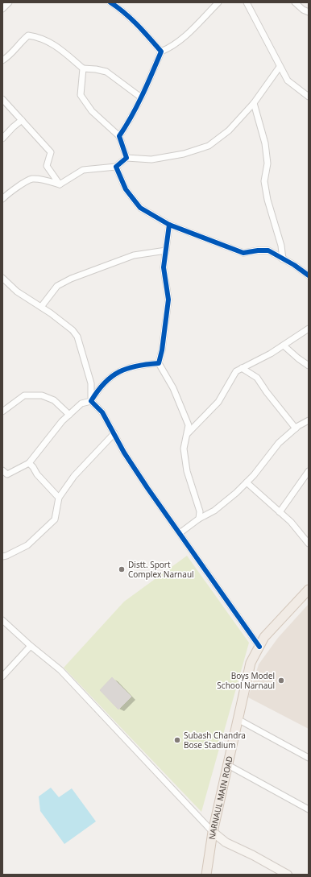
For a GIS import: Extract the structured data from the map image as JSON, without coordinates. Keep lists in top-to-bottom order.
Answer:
{
  "streets": {
    "main road": ["NARNAUL MAIN ROAD"]
  },
  "places": ["Distt. Sport Complex Narnaul", "Boys Model School Narnaul", "Subash Chandra Bose Stadium"]
}
